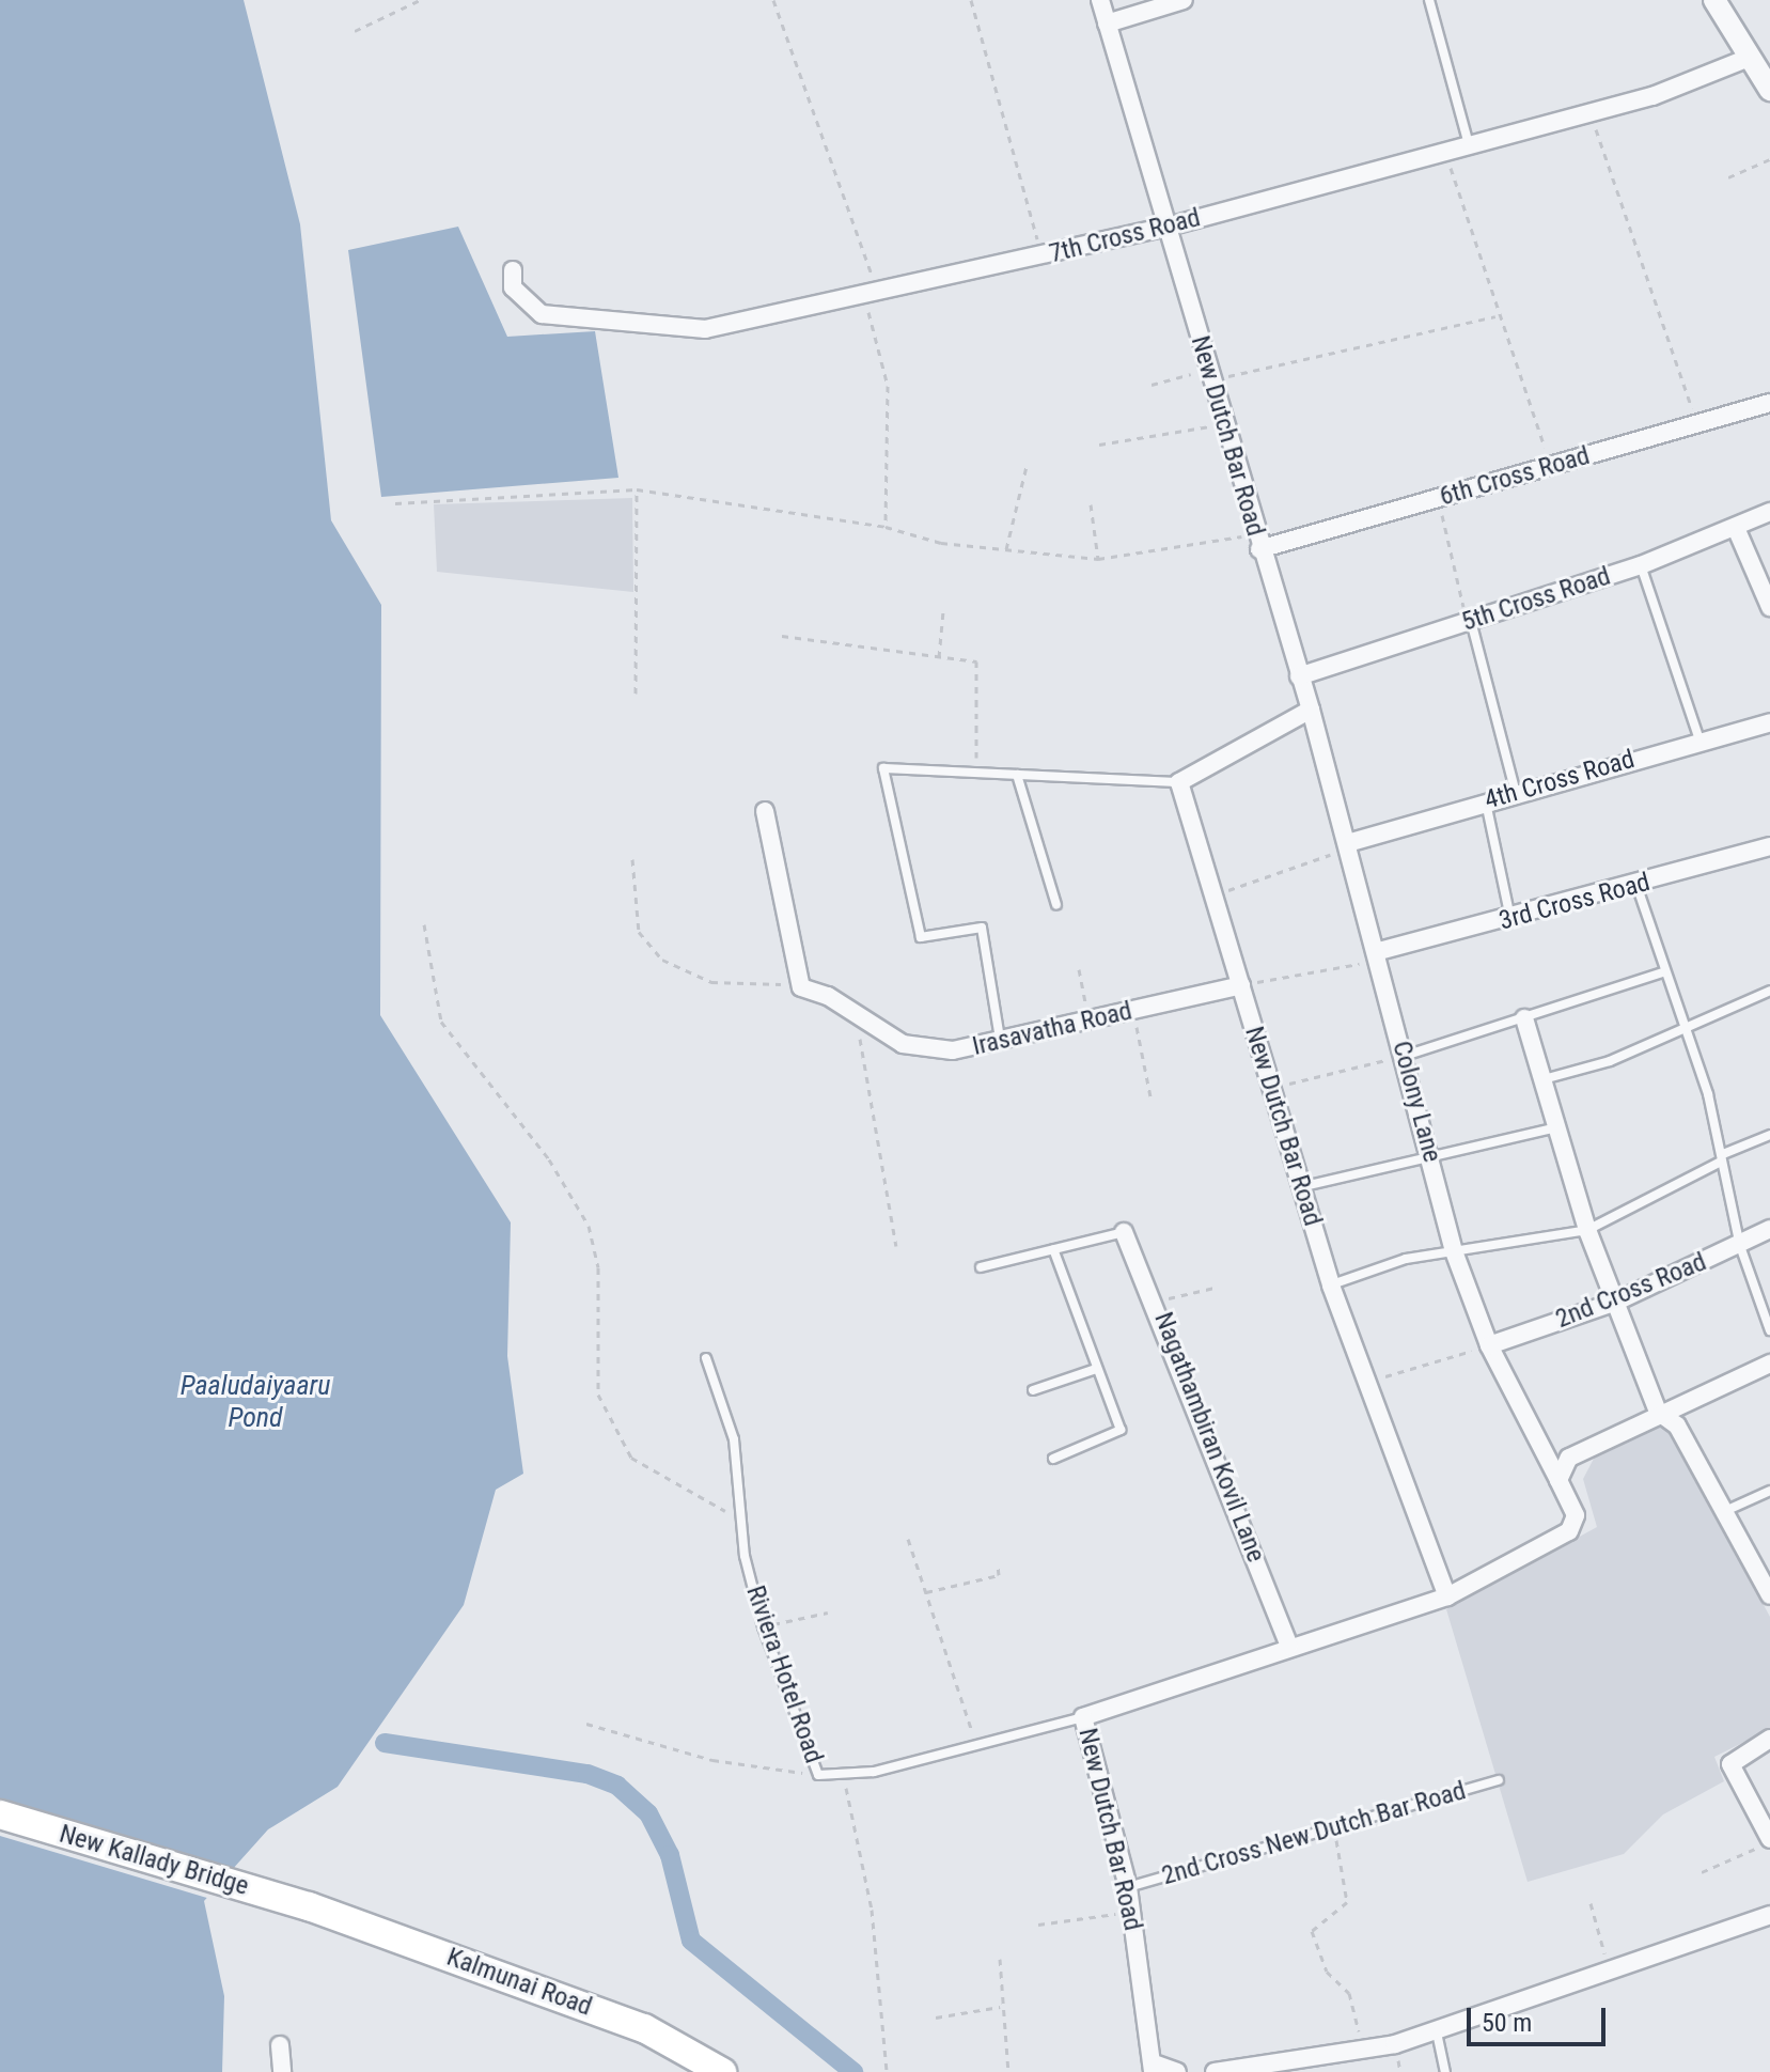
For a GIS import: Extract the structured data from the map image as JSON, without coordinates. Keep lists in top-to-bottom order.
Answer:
{
  "streets": {
    "highway": ["New Kallady Bridge", "Kalmunai Road"],
    "street": [
      "7th Cross Road",
      "New Dutch Bar Road",
      "6th Cross Road",
      "5th Cross Road",
      "4th Cross Road",
      "3rd Cross Road",
      "Irasavatha Road",
      "Colony Lane",
      "2nd Cross Road",
      "Nagathambiran Kovil Lane"
    ],
    "lane": ["Riviera Hotel Road", "2nd Cross New Dutch Bar Road"]
  },
  "crossings": [
    ["7th Cross Road", "New Dutch Bar Road"],
    ["New Dutch Bar Road", "6th Cross Road"],
    ["New Dutch Bar Road", "5th Cross Road"],
    ["New Dutch Bar Road", "Irasavatha Road"],
    ["New Dutch Bar Road", "Colony Lane"],
    ["New Dutch Bar Road", "Nagathambiran Kovil Lane"],
    ["New Dutch Bar Road", "Riviera Hotel Road"],
    ["New Dutch Bar Road", "2nd Cross New Dutch Bar Road"],
    ["4th Cross Road", "Colony Lane"],
    ["3rd Cross Road", "Colony Lane"],
    ["Colony Lane", "2nd Cross Road"],
    ["New Kallady Bridge", "Kalmunai Road"]
  ],
  "water": ["Paaludaiyaaru Pond"],
  "scale_bar": "50 m"
}
